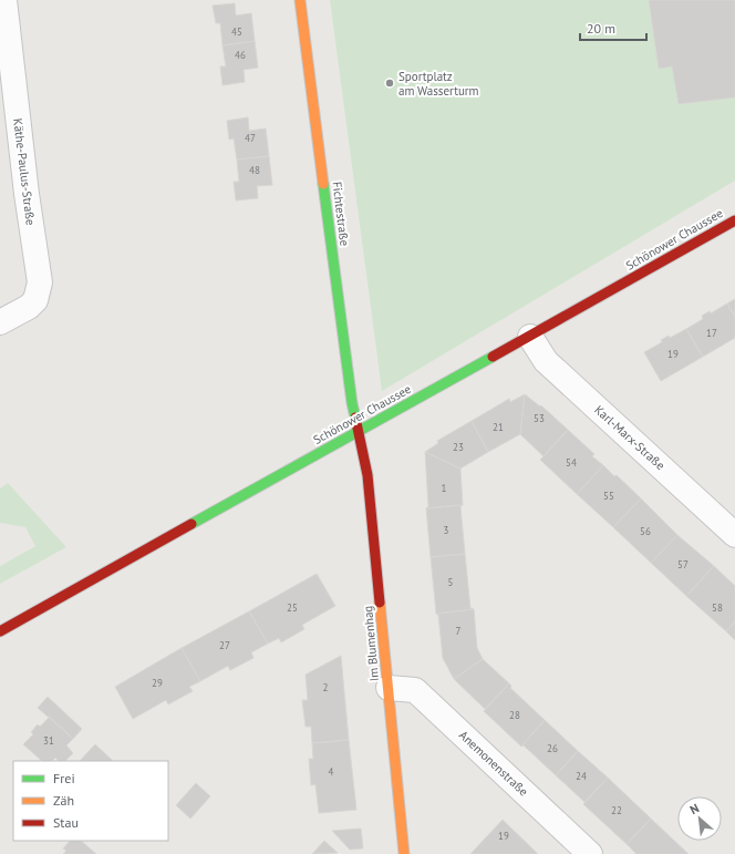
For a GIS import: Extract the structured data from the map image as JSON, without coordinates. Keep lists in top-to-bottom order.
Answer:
{
  "streets": {
    "street": [
      "Käthe-Paulus-Straße",
      "Fichtestraße",
      "Schönower Chaussee",
      "Karl-Marx-Straße",
      "Im Blumenhag",
      "Anemonenstraße"
    ]
  },
  "crossings": [
    ["Fichtestraße", "Schönower Chaussee"],
    ["Fichtestraße", "Im Blumenhag"],
    ["Schönower Chaussee", "Karl-Marx-Straße"],
    ["Schönower Chaussee", "Im Blumenhag"],
    ["Im Blumenhag", "Anemonenstraße"]
  ],
  "places": ["Sportplatz am Wasserturm"],
  "house_numbers": [
    "45",
    "46",
    "47",
    "48",
    "17",
    "19",
    "53",
    "21",
    "23",
    "54",
    "1",
    "55",
    "3",
    "56",
    "57",
    "5",
    "25",
    "58",
    "7",
    "27",
    "29",
    "2",
    "28",
    "31",
    "26",
    "4",
    "24",
    "22",
    "19"
  ],
  "legend": ["Frei", "Zäh", "Stau"],
  "scale_bar": "20 m",
  "north": "top left"
}
